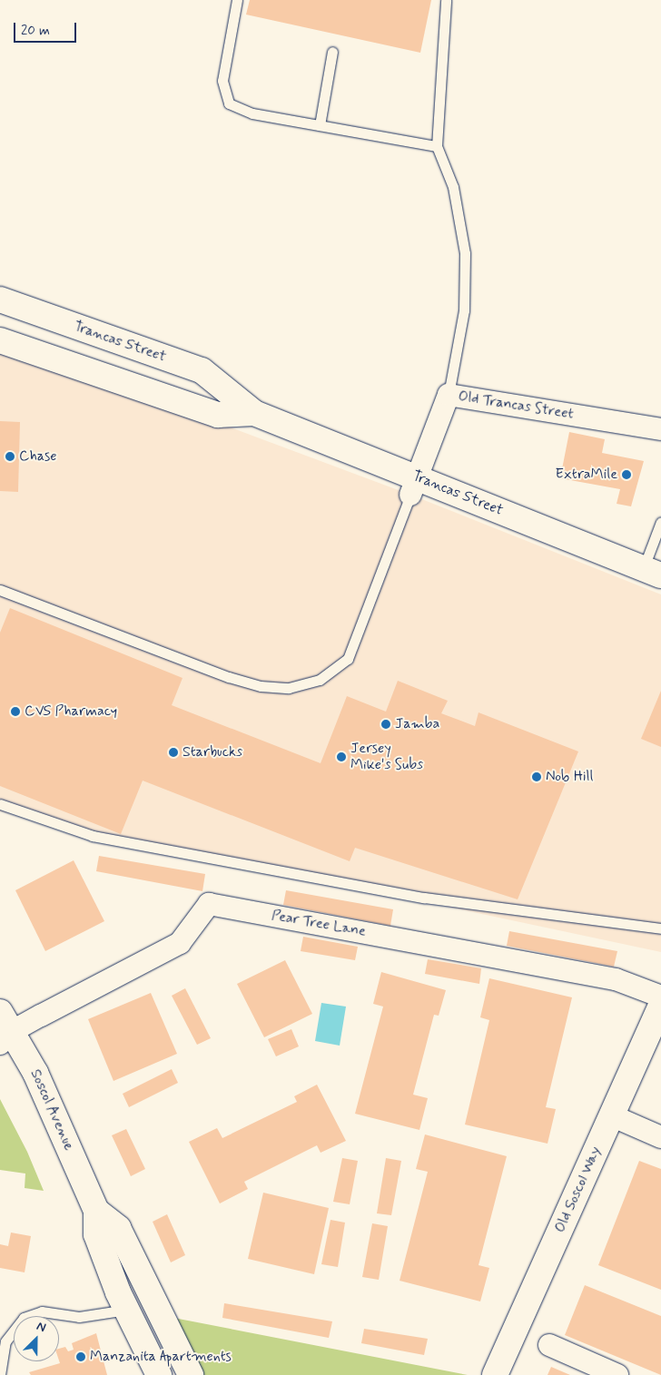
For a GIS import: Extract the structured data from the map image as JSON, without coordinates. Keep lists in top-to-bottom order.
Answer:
{
  "streets": {
    "main road": ["Trancas Street", "Soscol Avenue", "Old Soscol Way"],
    "street": ["Old Trancas Street", "Pear Tree Lane"]
  },
  "crossings": [
    ["Trancas Street", "Old Trancas Street"],
    ["Pear Tree Lane", "Soscol Avenue"]
  ],
  "places": [
    "Chase",
    "ExtraMile",
    "CVS Pharmacy",
    "Jamba",
    "Starbucks",
    "Jersey Mike's Subs",
    "Nob Hill",
    "Manzanita Apartments"
  ],
  "scale_bar": "20 m",
  "north": "top right"
}
